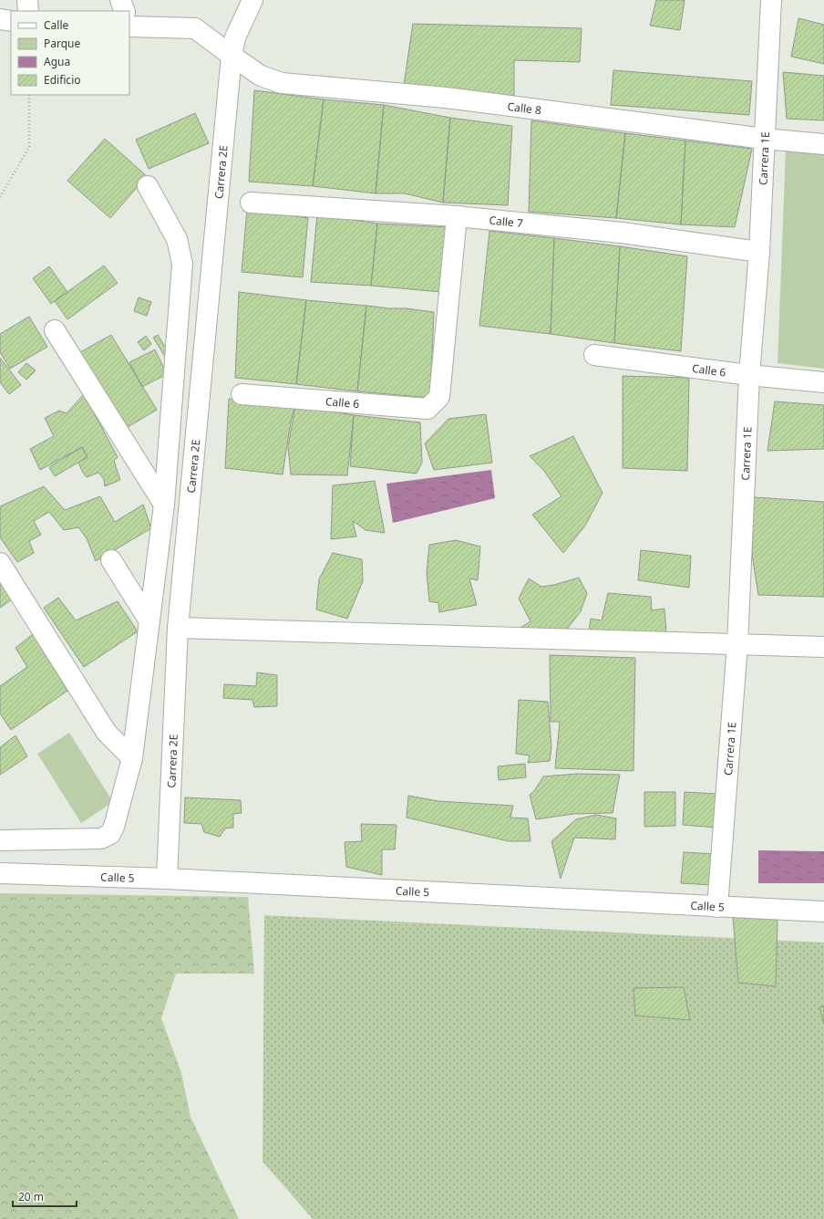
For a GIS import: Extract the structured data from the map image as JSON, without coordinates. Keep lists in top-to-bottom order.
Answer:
{
  "streets": {
    "street": [
      "Calle 8",
      "Carrera 1E",
      "Carrera 2E",
      "Calle 7",
      "Calle 6",
      "Calle 5"
    ]
  },
  "crossings": [
    ["Calle 8", "Carrera 1E"],
    ["Calle 8", "Carrera 2E"],
    ["Carrera 1E", "Calle 7"],
    ["Carrera 1E", "Calle 6"],
    ["Carrera 1E", "Calle 5"],
    ["Carrera 2E", "Calle 5"],
    ["Calle 7", "Calle 6"]
  ],
  "legend": [
    "Calle",
    "Parque",
    "Agua",
    "Edificio"
  ],
  "scale_bar": "20 m"
}
